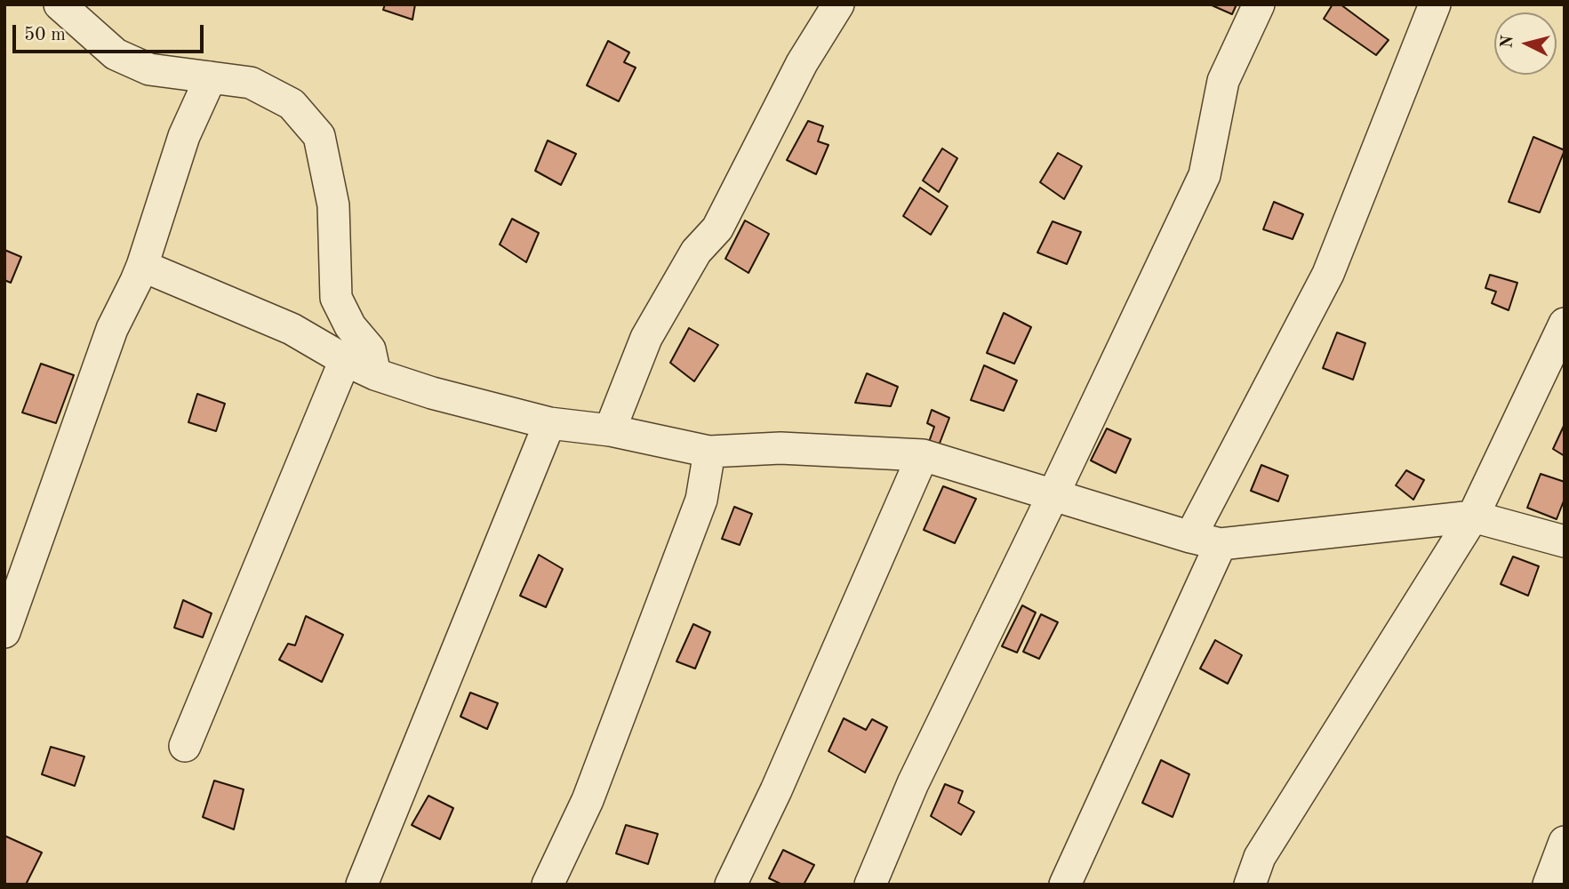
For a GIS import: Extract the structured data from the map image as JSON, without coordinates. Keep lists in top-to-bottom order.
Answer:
{
  "scale_bar": "50 m",
  "north": "left"
}
